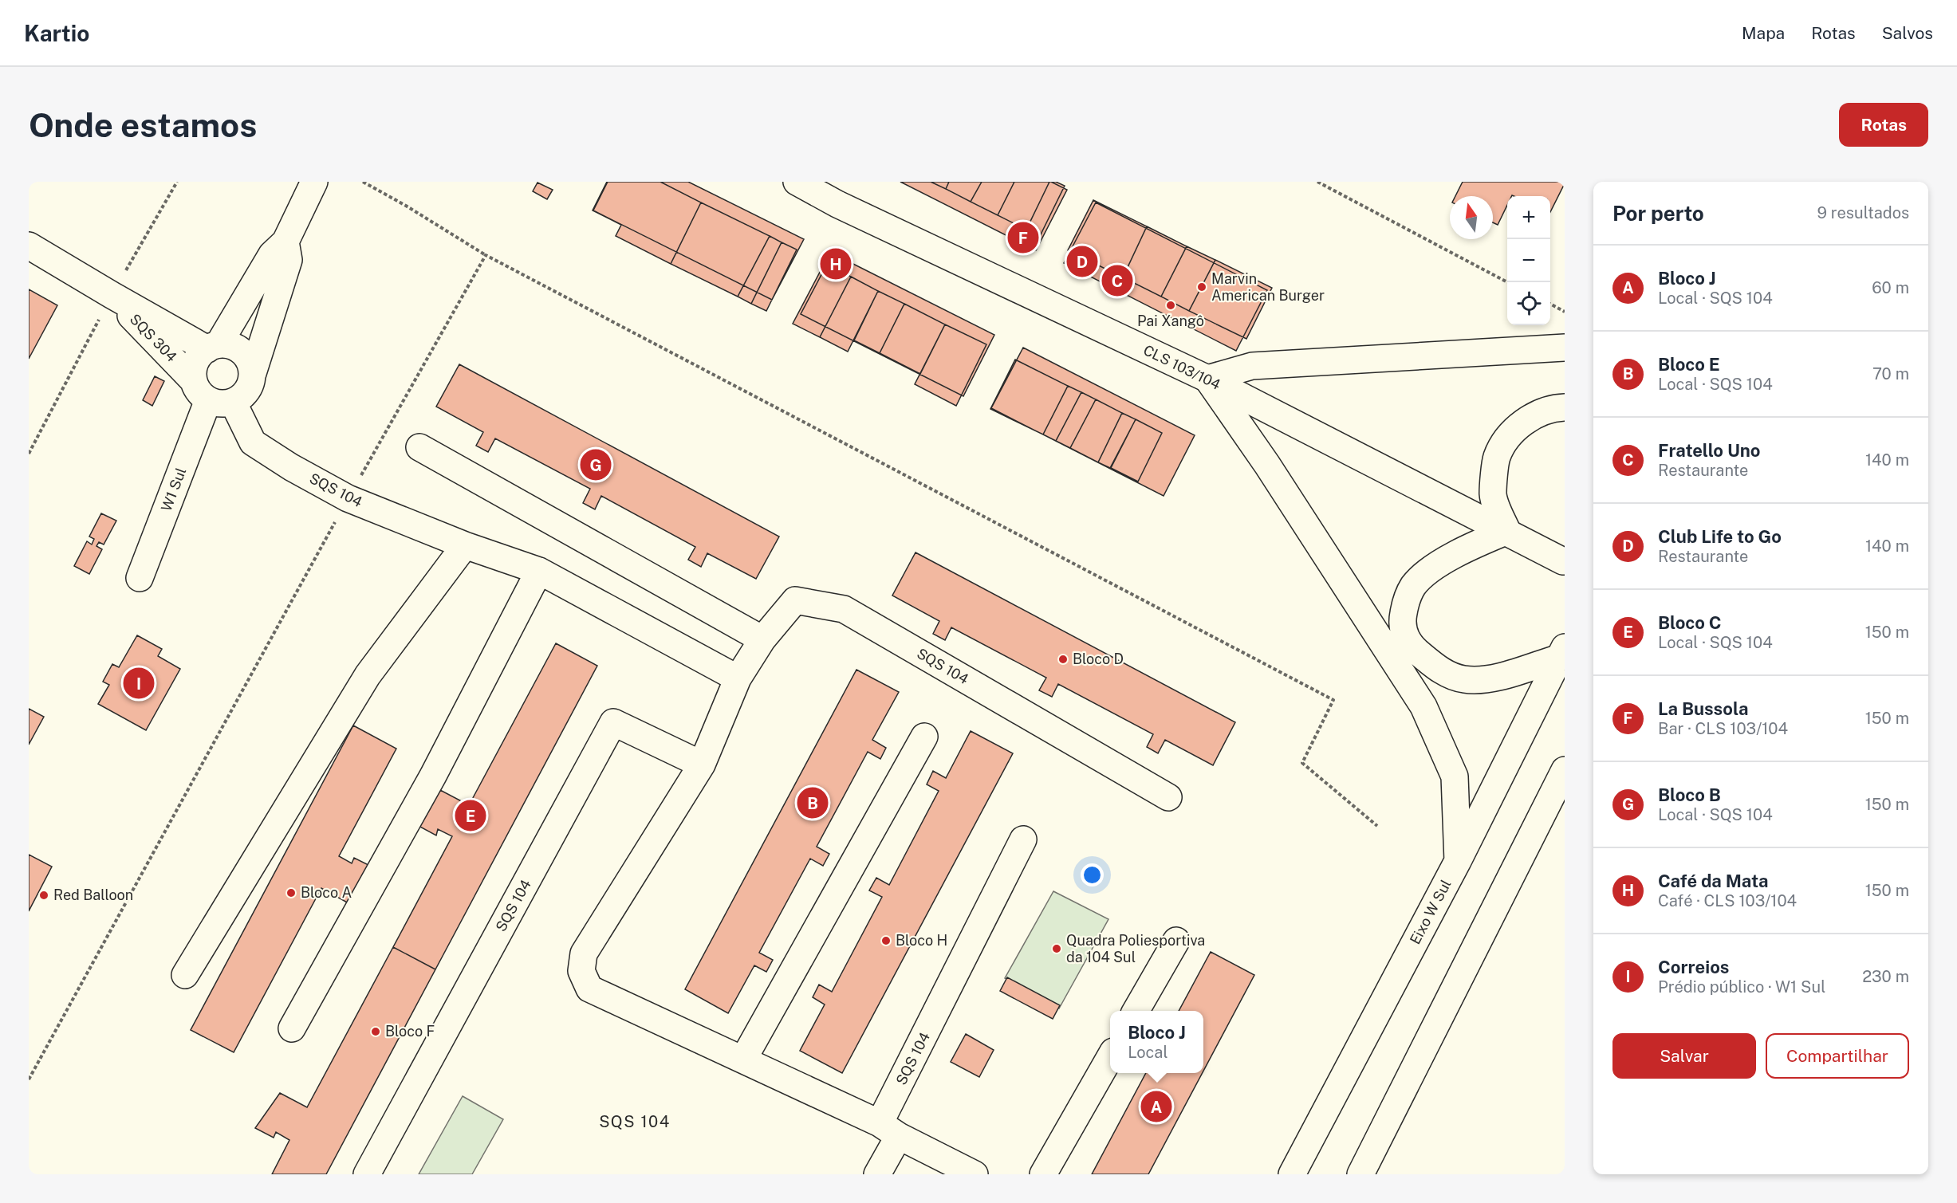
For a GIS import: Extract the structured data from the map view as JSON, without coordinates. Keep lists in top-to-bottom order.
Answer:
{
  "streets": {
    "street": [
      "SQS 304",
      "CLS 103/104",
      "W1 Sul",
      "SQS 104",
      "Eixo W Sul"
    ]
  },
  "crossings": [
    ["SQS 304", "W1 Sul"],
    ["SQS 304", "SQS 104"],
    ["W1 Sul", "SQS 104"]
  ],
  "districts": ["SQS 104"],
  "places": [
    "Marvin American Burger",
    "Pai Xangô",
    "Bloco D",
    "Bloco A",
    "Red Balloon",
    "Bloco H",
    "Quadra Poliesportiva da 104 Sul",
    "Bloco F"
  ],
  "north": "top",
  "page": {
    "header": "Kartio",
    "nav": ["Mapa", "Rotas", "Salvos"],
    "buttons": [
      "Rotas",
      ["Salvar", "Compartilhar"]
    ],
    "title": "Onde estamos",
    "heading": ["Por perto", "9 resultados"],
    "map_buttons": ["+", "−"],
    "pins": [
      "F",
      "D",
      "H",
      "C",
      "G",
      "I",
      "B",
      "E",
      "A"
    ],
    "list": [
      {
        "mark": "A",
        "name": "Bloco J",
        "note": "Local · SQS 104",
        "value": "60 m"
      },
      {
        "mark": "B",
        "name": "Bloco E",
        "note": "Local · SQS 104",
        "value": "70 m"
      },
      {
        "mark": "C",
        "name": "Fratello Uno",
        "note": "Restaurante",
        "value": "140 m"
      },
      {
        "mark": "D",
        "name": "Club Life to Go",
        "note": "Restaurante",
        "value": "140 m"
      },
      {
        "mark": "E",
        "name": "Bloco C",
        "note": "Local · SQS 104",
        "value": "150 m"
      },
      {
        "mark": "F",
        "name": "La Bussola",
        "note": "Bar · CLS 103/104",
        "value": "150 m"
      },
      {
        "mark": "G",
        "name": "Bloco B",
        "note": "Local · SQS 104",
        "value": "150 m"
      },
      {
        "mark": "H",
        "name": "Café da Mata",
        "note": "Café · CLS 103/104",
        "value": "150 m"
      },
      {
        "mark": "I",
        "name": "Correios",
        "note": "Prédio público · W1 Sul",
        "value": "230 m"
      }
    ],
    "popup": ["Bloco J", "Local"]
  }
}
